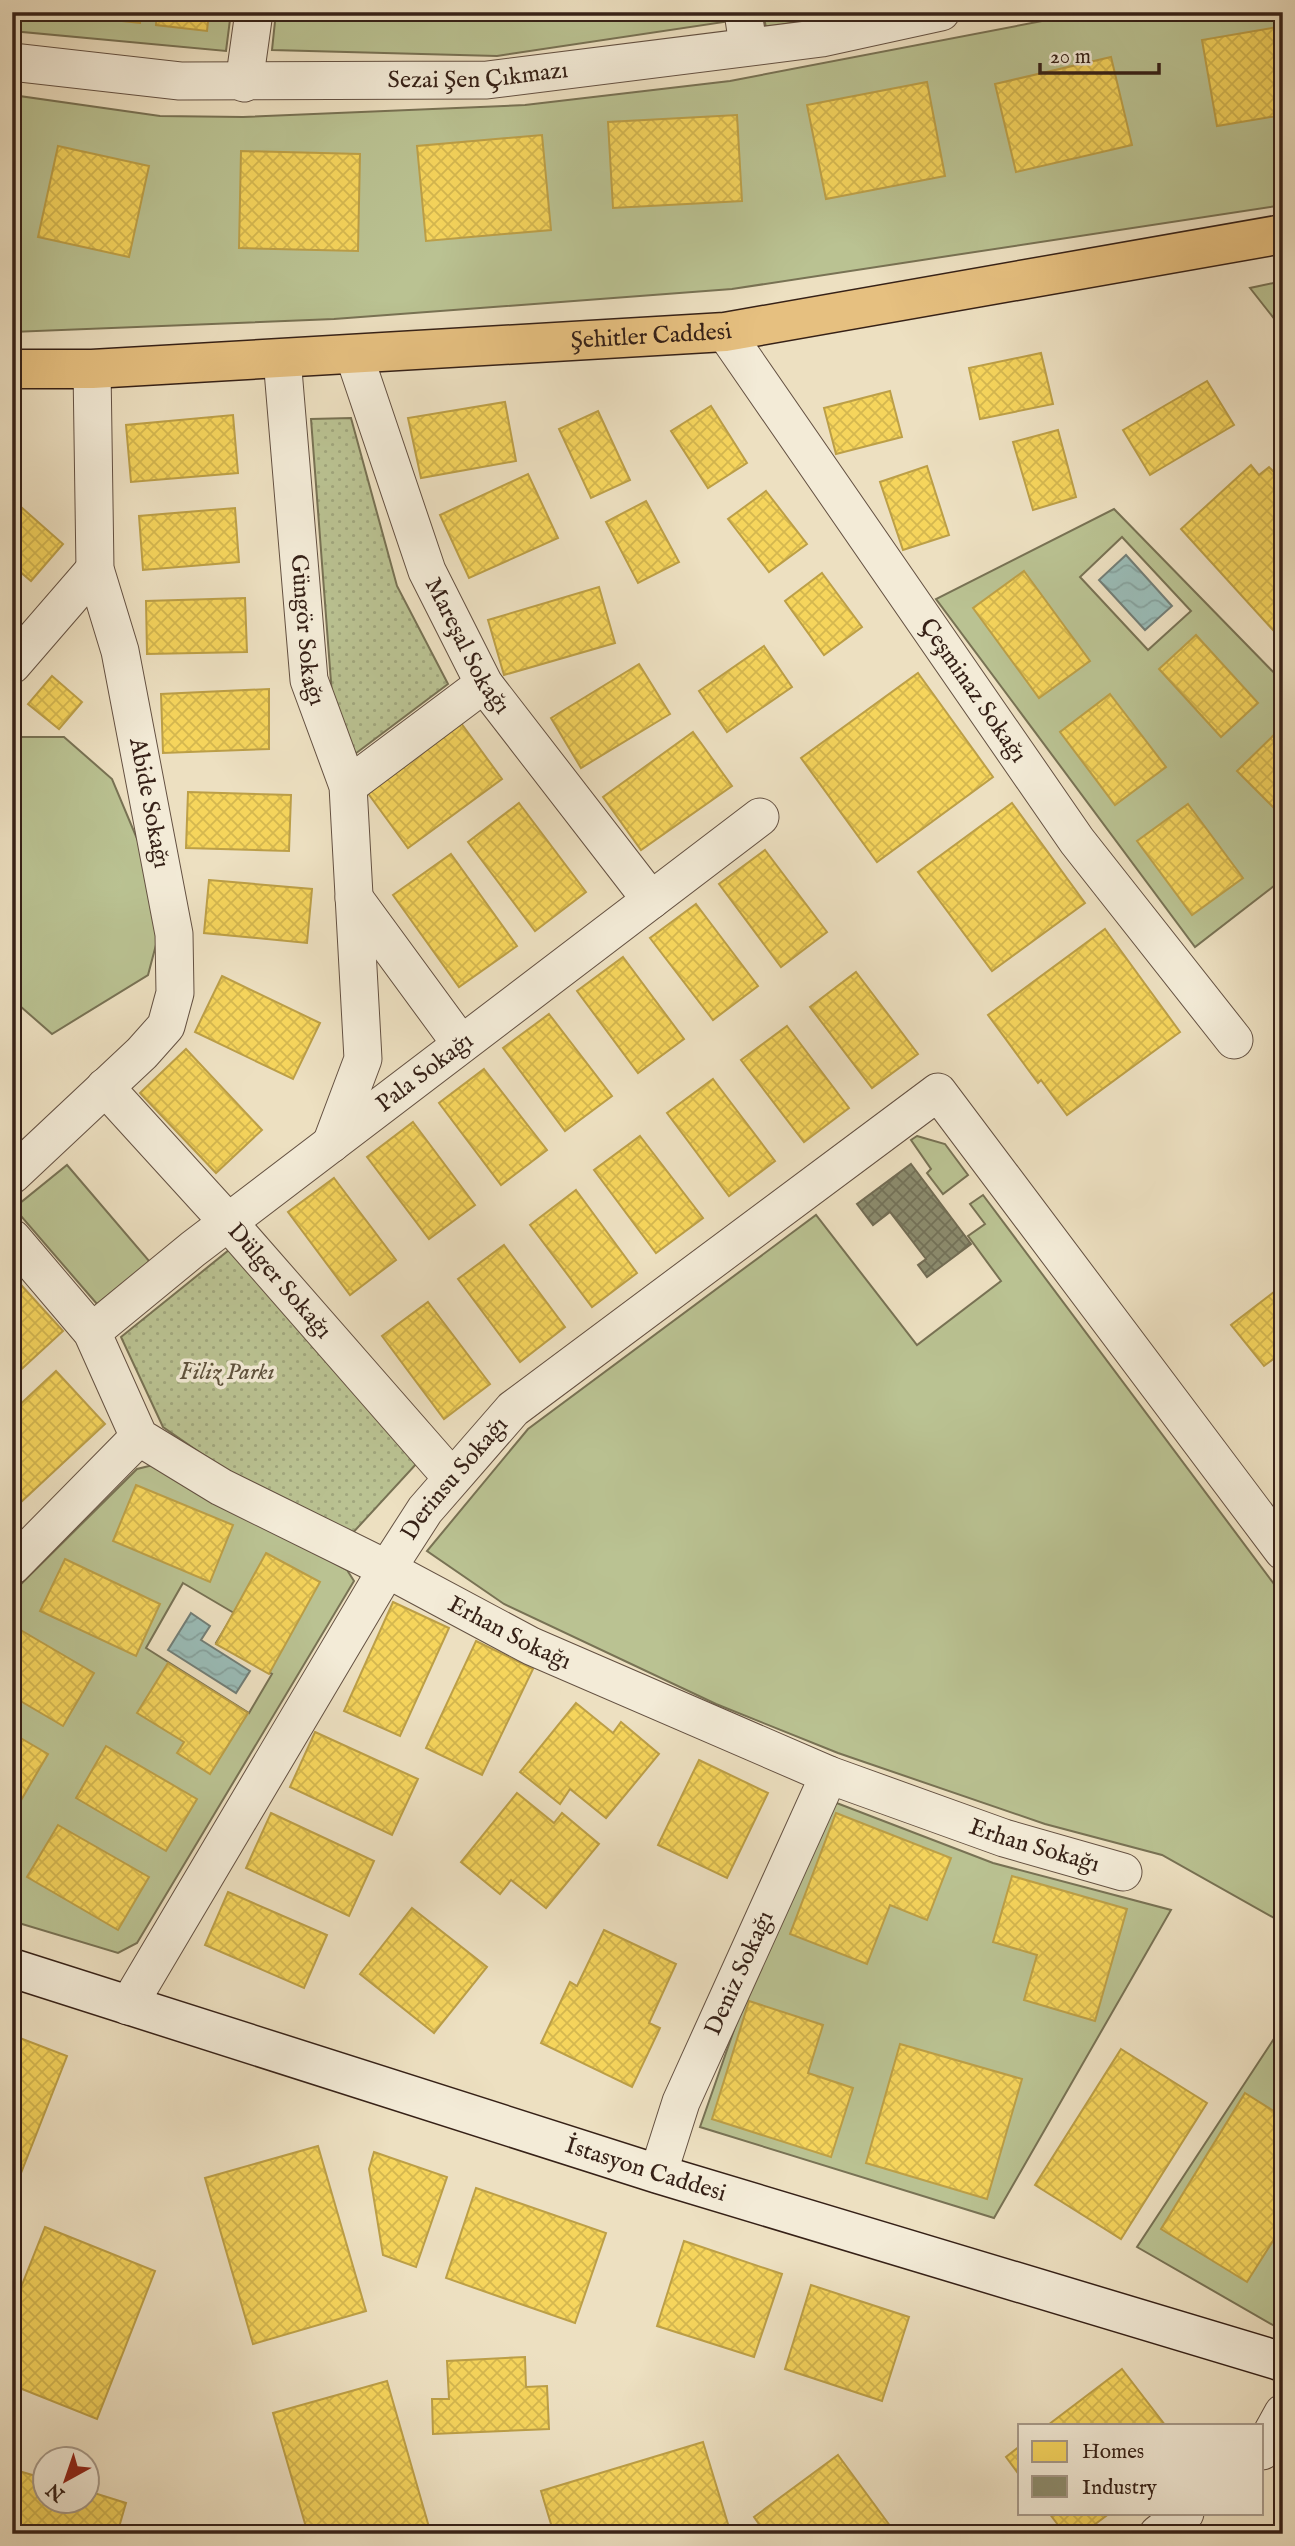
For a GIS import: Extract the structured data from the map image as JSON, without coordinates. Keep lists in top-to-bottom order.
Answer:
{
  "streets": {
    "main road": ["Şehitler Caddesi"],
    "street": [
      "Sezai Şen Çıkmazı",
      "Güngör Sokağı",
      "Mareşal Sokağı",
      "Çeşminaz Sokağı",
      "Abide Sokağı",
      "Pala Sokağı",
      "Dülger Sokağı",
      "Derinsu Sokağı",
      "Erhan Sokağı",
      "Deniz Sokağı",
      "İstasyon Caddesi"
    ]
  },
  "crossings": [
    ["Şehitler Caddesi", "Güngör Sokağı"],
    ["Şehitler Caddesi", "Mareşal Sokağı"],
    ["Şehitler Caddesi", "Çeşminaz Sokağı"],
    ["Şehitler Caddesi", "Abide Sokağı"],
    ["Güngör Sokağı", "Pala Sokağı"],
    ["Mareşal Sokağı", "Pala Sokağı"],
    ["Abide Sokağı", "Dülger Sokağı"],
    ["Pala Sokağı", "Dülger Sokağı"],
    ["Dülger Sokağı", "Derinsu Sokağı"],
    ["Derinsu Sokağı", "Erhan Sokağı"],
    ["Derinsu Sokağı", "İstasyon Caddesi"],
    ["Erhan Sokağı", "Deniz Sokağı"],
    ["Deniz Sokağı", "İstasyon Caddesi"]
  ],
  "parks": ["Filiz Parkı"],
  "legend": ["Homes", "Industry"],
  "scale_bar": "20 m",
  "north": "bottom left"
}
